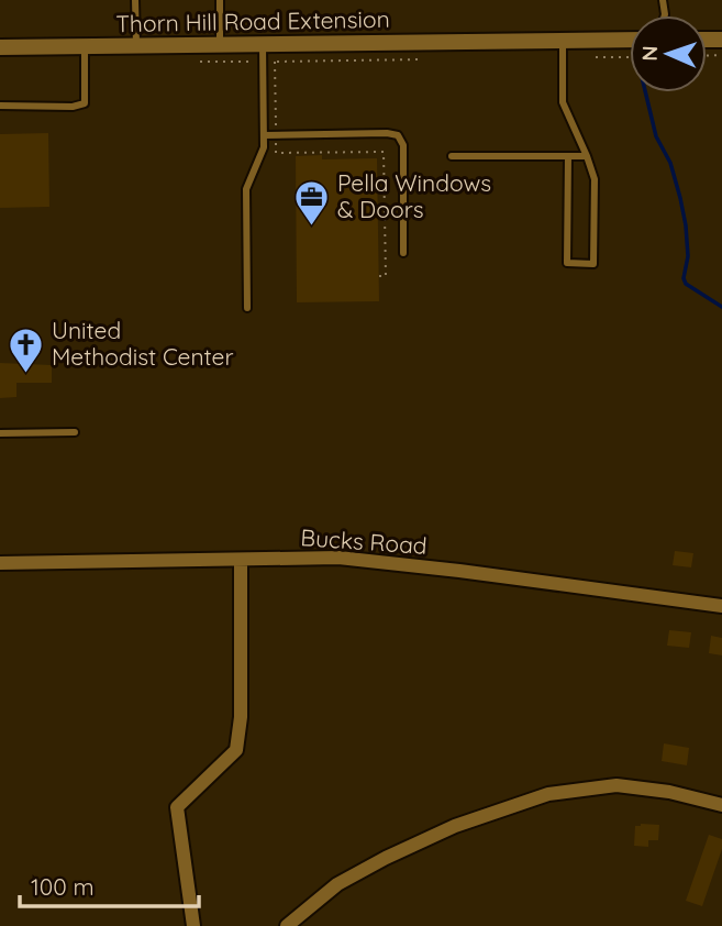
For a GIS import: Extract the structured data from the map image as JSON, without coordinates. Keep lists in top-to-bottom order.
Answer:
{
  "streets": {
    "street": ["Thorn Hill Road Extension", "Bucks Road"]
  },
  "places": {
    "office": ["Pella Windows & Doors"],
    "church": ["United Methodist Center"]
  },
  "scale_bar": "100 m",
  "north": "left"
}
